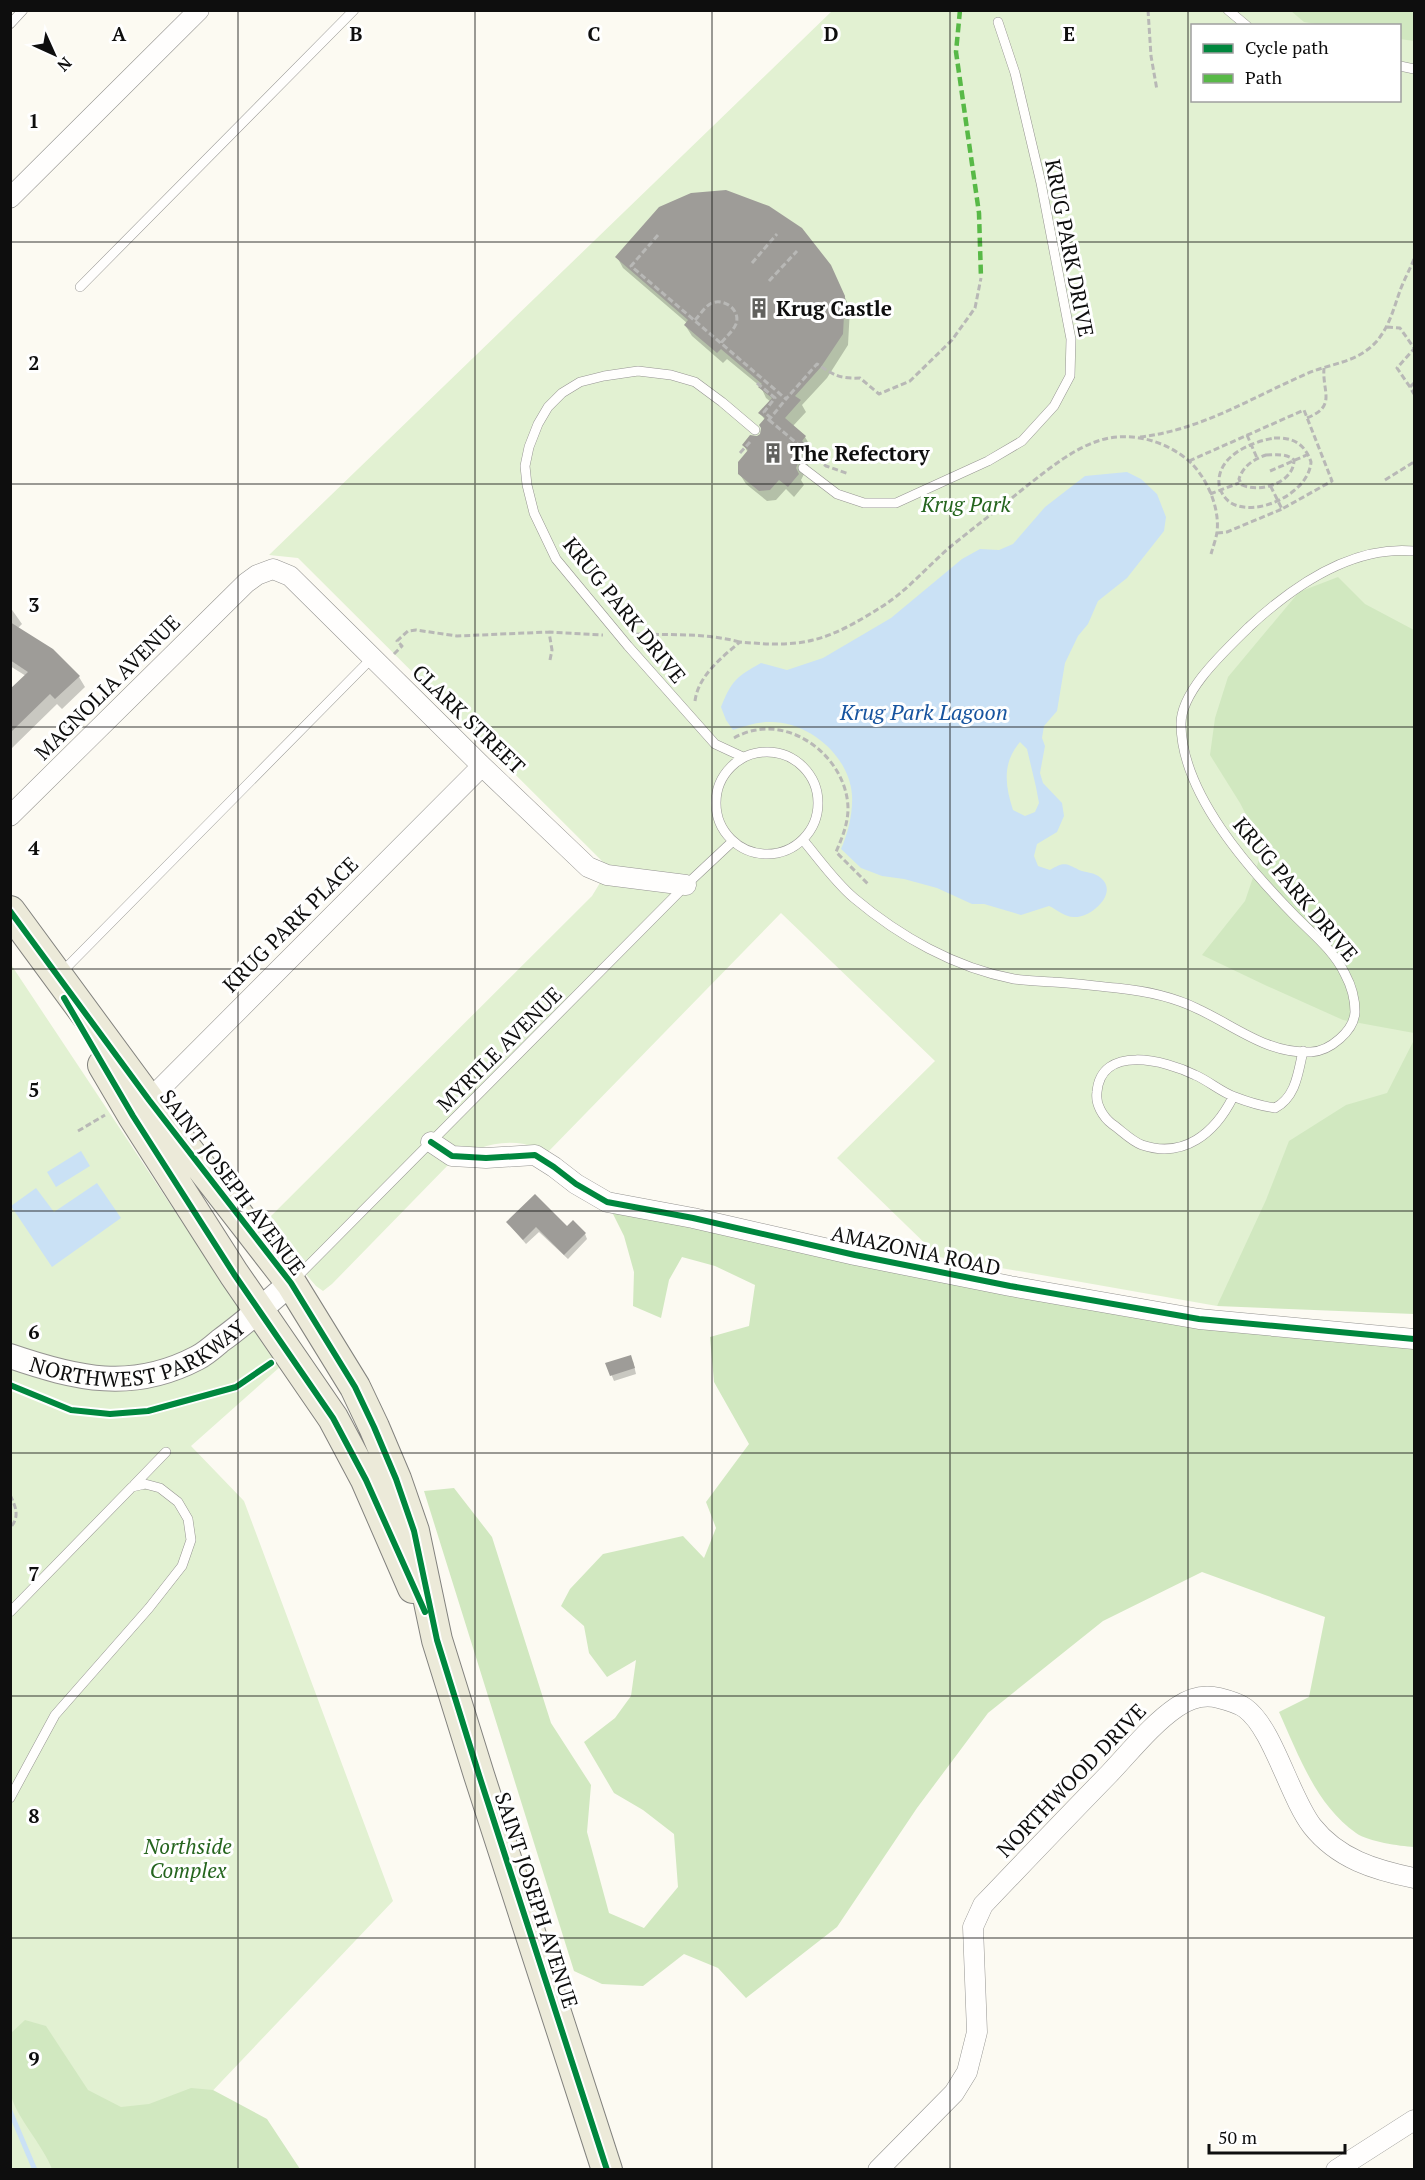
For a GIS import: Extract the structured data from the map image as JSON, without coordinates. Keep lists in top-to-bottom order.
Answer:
{
  "streets": {
    "main road": ["SAINT JOSEPH AVENUE"],
    "street": [
      "MAGNOLIA AVENUE",
      "CLARK STREET",
      "KRUG PARK PLACE",
      "AMAZONIA ROAD",
      "NORTHWEST PARKWAY",
      "NORTHWOOD DRIVE"
    ],
    "lane": ["KRUG PARK DRIVE", "MYRTLE AVENUE"]
  },
  "crossings": [
    ["KRUG PARK DRIVE", "MYRTLE AVENUE"],
    ["MAGNOLIA AVENUE", "CLARK STREET"],
    ["CLARK STREET", "KRUG PARK PLACE"],
    ["CLARK STREET", "MYRTLE AVENUE"],
    ["KRUG PARK PLACE", "SAINT JOSEPH AVENUE"],
    ["MYRTLE AVENUE", "SAINT JOSEPH AVENUE"],
    ["MYRTLE AVENUE", "AMAZONIA ROAD"],
    ["MYRTLE AVENUE", "NORTHWEST PARKWAY"],
    ["SAINT JOSEPH AVENUE", "NORTHWEST PARKWAY"]
  ],
  "water": ["Krug Park Lagoon"],
  "parks": ["Krug Park", "Northside Complex"],
  "places": {
    "building": ["Krug Castle", "The Refectory"]
  },
  "legend": ["Cycle path", "Path"],
  "scale_bar": "50 m",
  "north": "bottom right",
  "grid": {
    "columns": [
      "A",
      "B",
      "C",
      "D",
      "E"
    ],
    "rows": [
      "1",
      "2",
      "3",
      "4",
      "5",
      "6",
      "7",
      "8",
      "9"
    ]
  }
}
